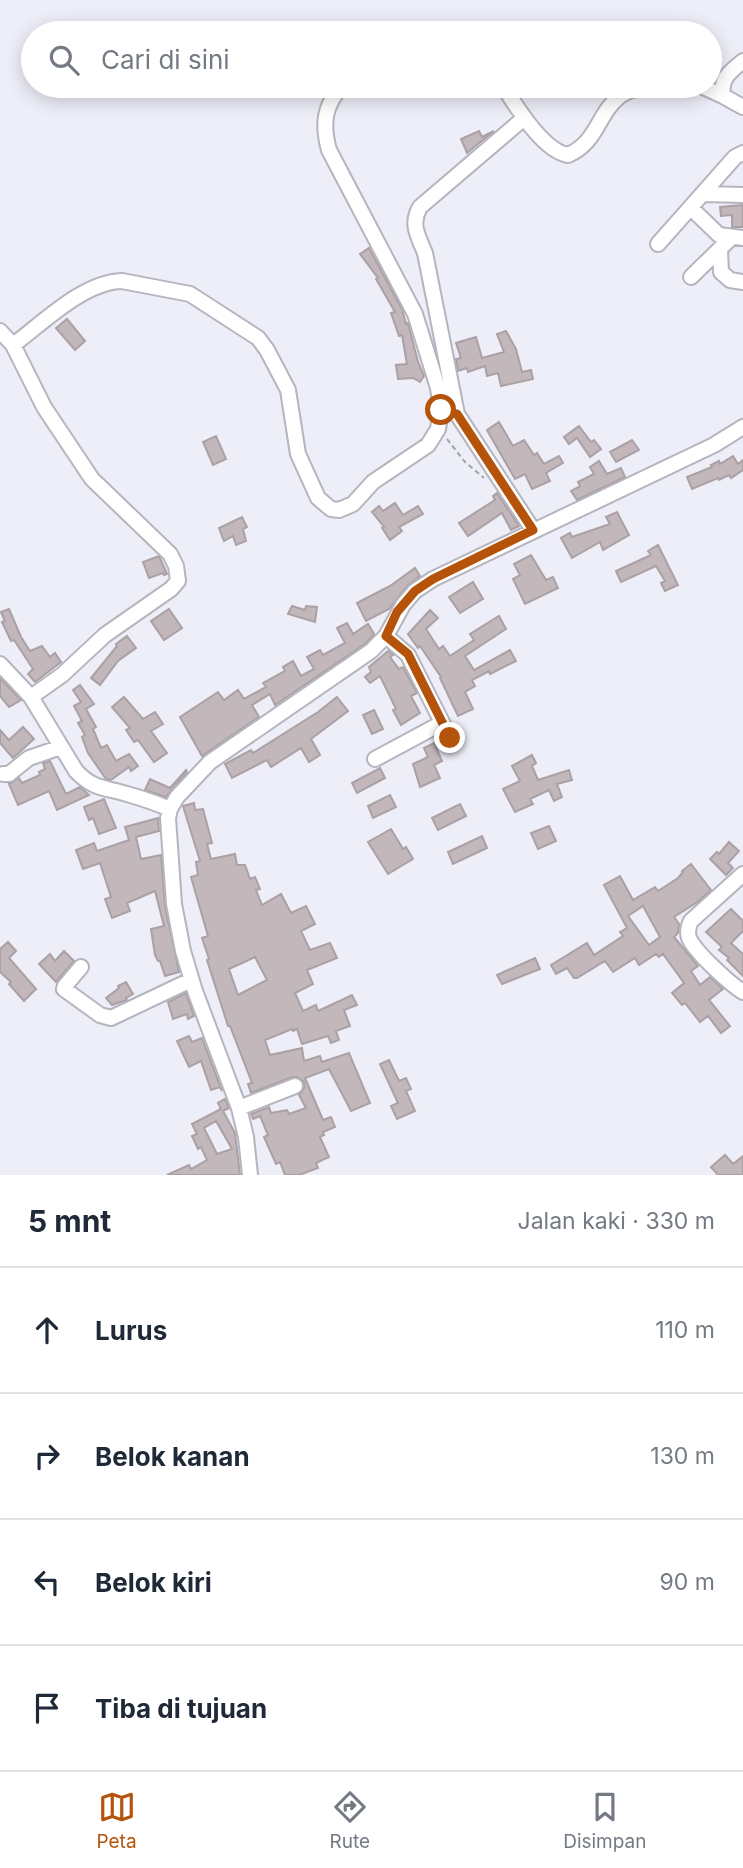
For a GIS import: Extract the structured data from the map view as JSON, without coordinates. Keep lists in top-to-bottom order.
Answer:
{
  "page": {
    "search": "Cari di sini",
    "heading": ["5 mnt", "Jalan kaki · 330 m"],
    "list": [
      ["Lurus", "110 m"],
      ["Belok kanan", "130 m"],
      ["Belok kiri", "90 m"],
      "Tiba di tujuan"
    ],
    "nav": ["Peta", "Rute", "Disimpan"]
  }
}
